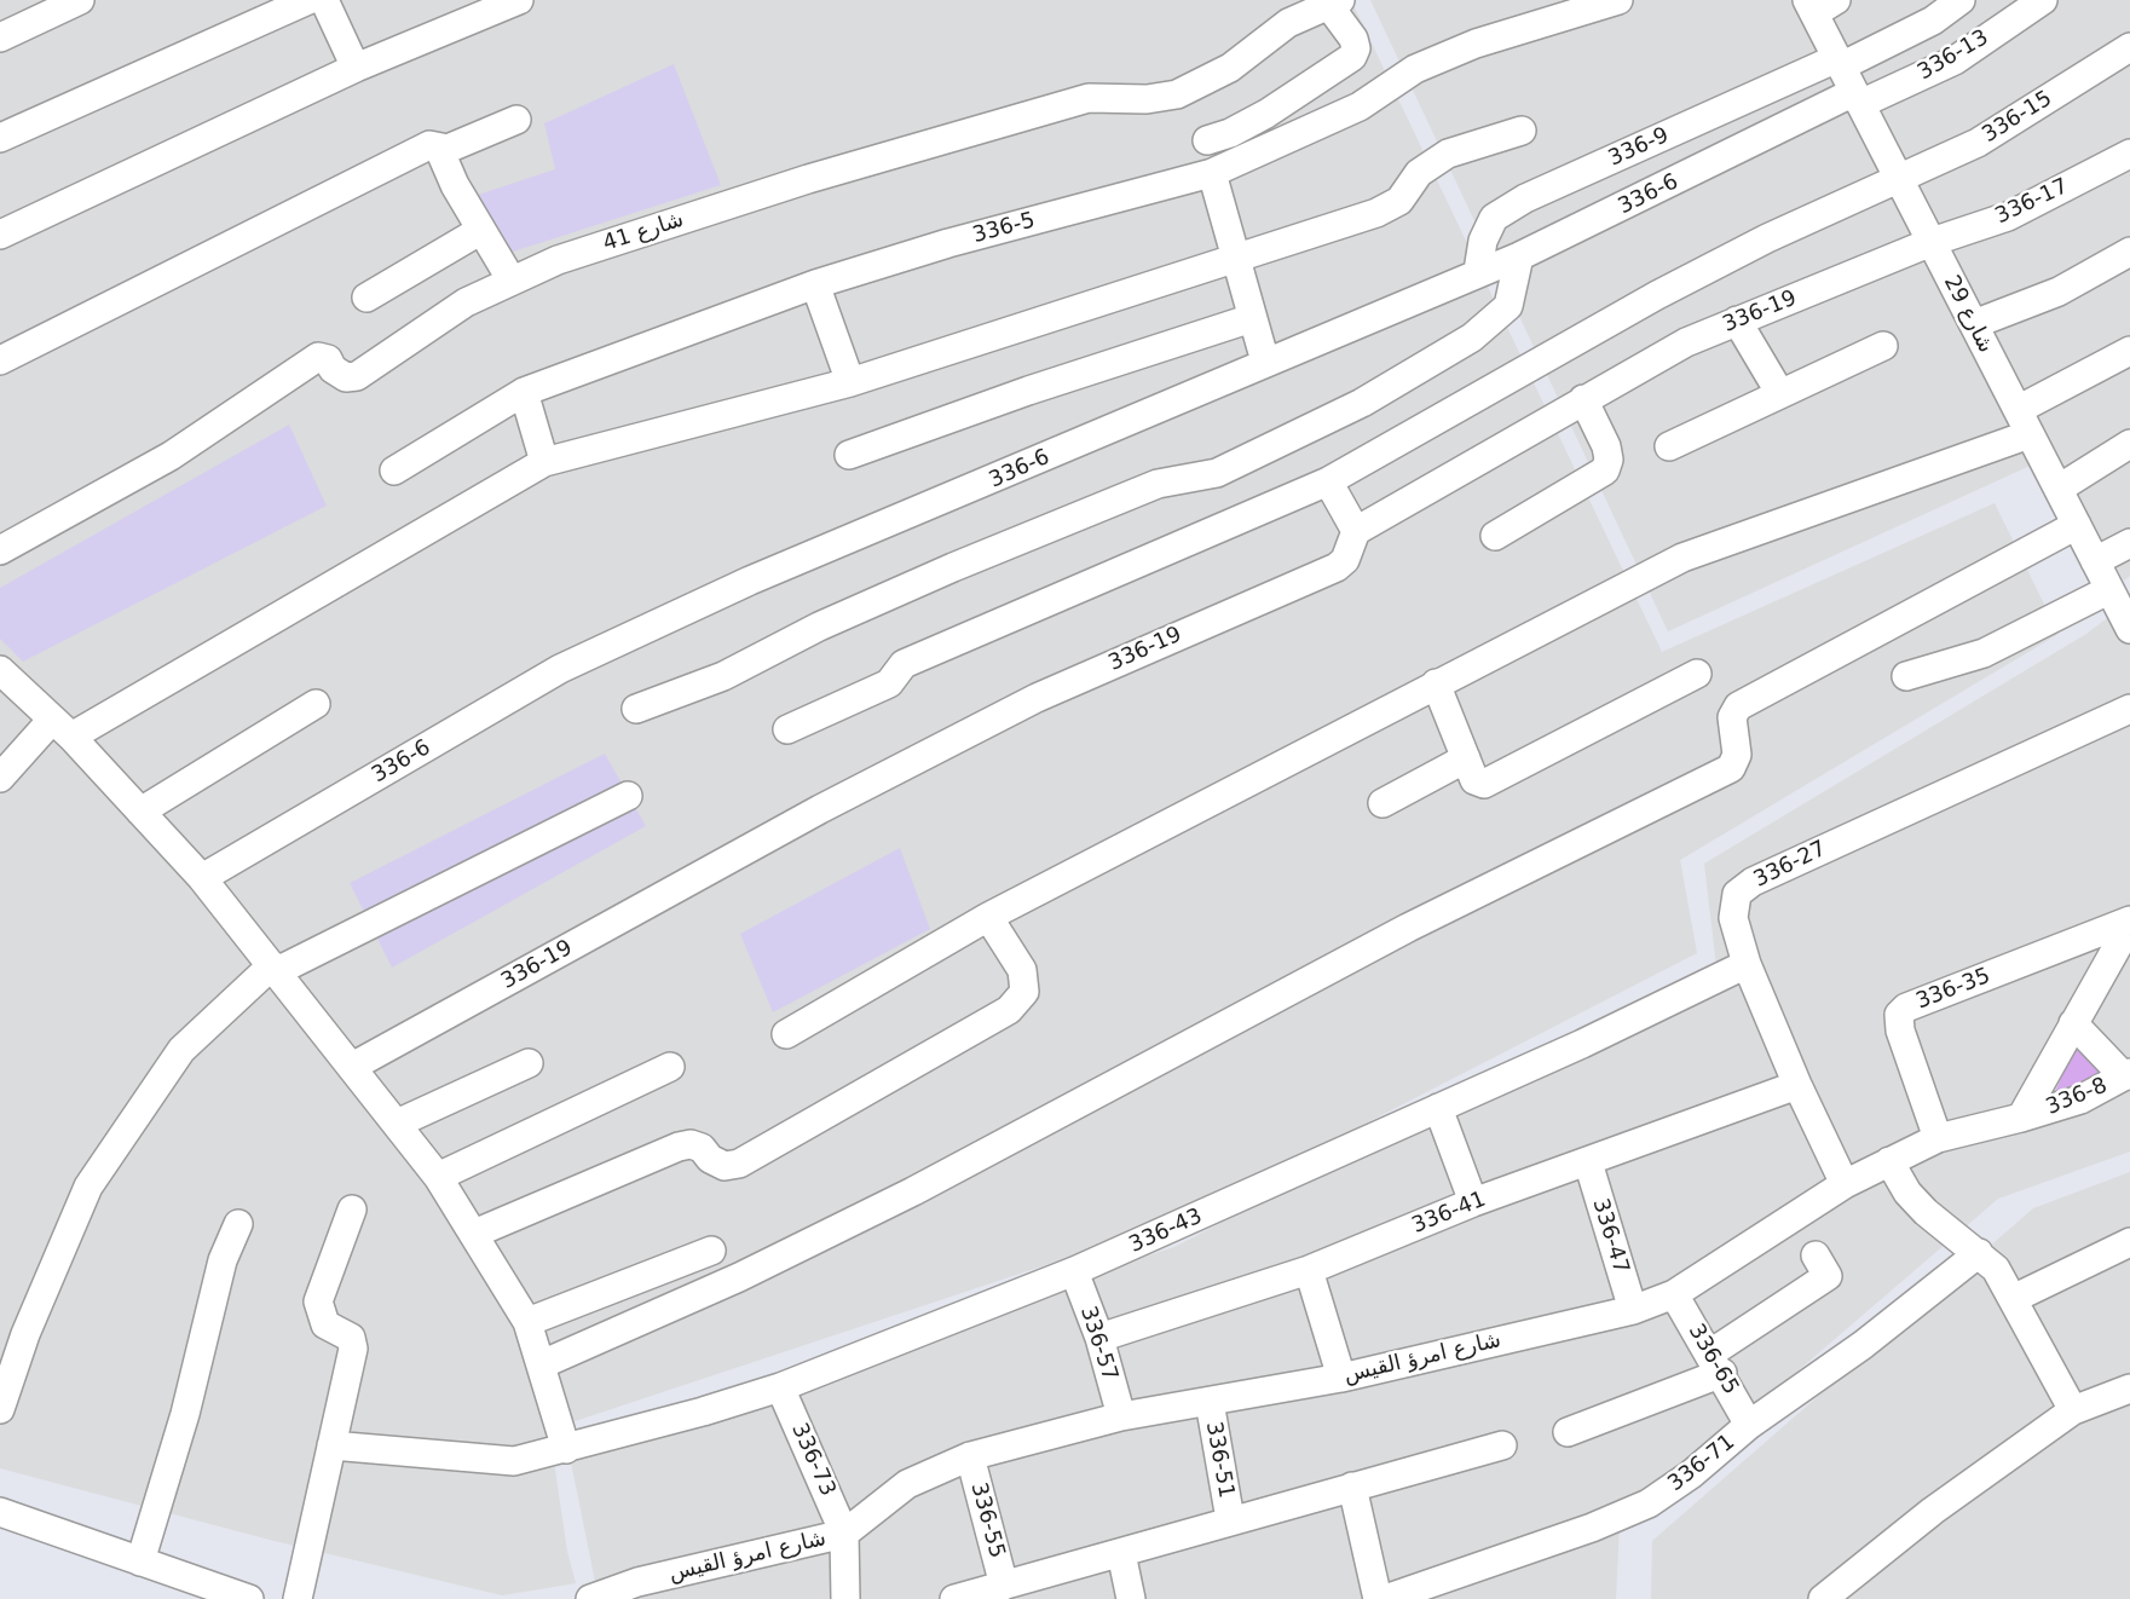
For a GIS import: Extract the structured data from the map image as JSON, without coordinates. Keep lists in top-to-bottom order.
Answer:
{
  "streets": {
    "street": [
      "336-13",
      "336-15",
      "336-9",
      "336-6",
      "336-17",
      "336-5",
      "شارع 41",
      "336-19",
      "شارع 29",
      "336-27",
      "336-35",
      "336-8",
      "336-41",
      "336-43",
      "336-47",
      "336-57",
      "شارع امرؤ القيس",
      "336-65",
      "336-73",
      "336-51",
      "336-71",
      "336-55"
    ]
  },
  "crossings": [
    ["336-13", "336-6"],
    ["336-13", "شارع 29"],
    ["336-15", "شارع 29"],
    ["336-9", "336-6"],
    ["336-9", "شارع 29"],
    ["336-6", "شارع 29"],
    ["336-17", "336-19"],
    ["336-17", "شارع 29"],
    ["336-19", "شارع 29"],
    ["336-27", "336-41"],
    ["336-27", "336-43"],
    ["336-27", "شارع امرؤ القيس"],
    ["336-35", "شارع امرؤ القيس"],
    ["336-8", "شارع امرؤ القيس"],
    ["336-41", "336-47"],
    ["336-41", "336-57"],
    ["336-43", "336-57"],
    ["336-43", "336-73"],
    ["336-47", "شارع امرؤ القيس"],
    ["336-57", "شارع امرؤ القيس"],
    ["شارع امرؤ القيس", "336-65"],
    ["شارع امرؤ القيس", "336-73"],
    ["شارع امرؤ القيس", "336-51"],
    ["شارع امرؤ القيس", "336-55"],
    ["336-65", "336-71"]
  ]
}
